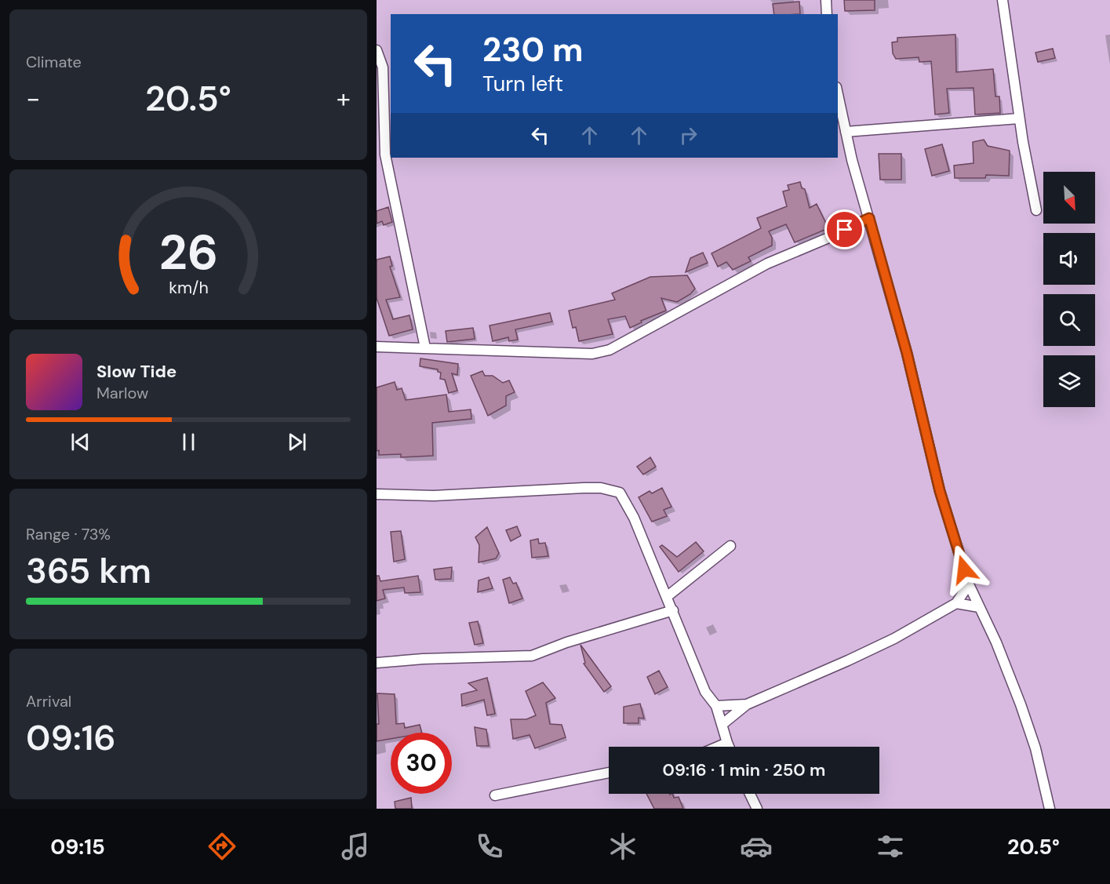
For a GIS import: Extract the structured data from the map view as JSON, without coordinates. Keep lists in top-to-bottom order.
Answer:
{
  "north": "bottom right",
  "page": {
    "tile": [
      "Climate",
      ["Range · 73%", "365 km"],
      ["Arrival", "09:16"]
    ],
    "turn": ["230 m", "Turn left"],
    "heat": ["−", "20.5°", "+"],
    "song": ["Slow Tide", "Marlow"],
    "limit": "30",
    "trip": "09:16 · 1 min · 250 m",
    "tabs": ["09:15", "20.5°"],
    "gauge": ["26", "km/h"]
  }
}
